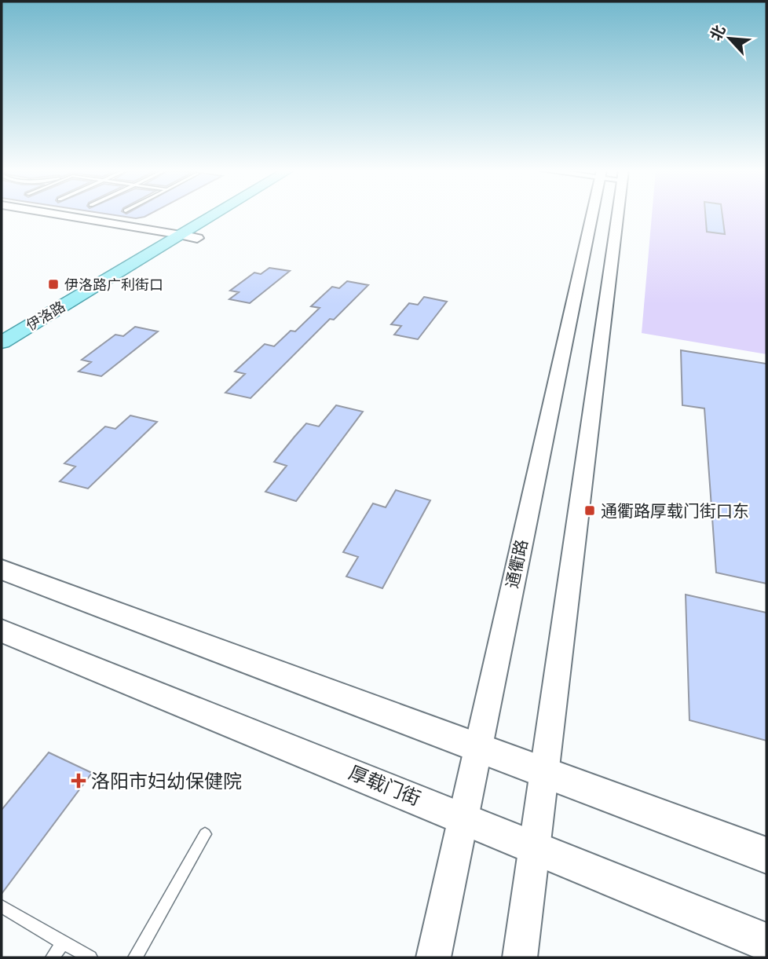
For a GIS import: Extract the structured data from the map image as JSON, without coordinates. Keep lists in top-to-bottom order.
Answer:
{
  "streets": {
    "main road": ["伊洛路", "厚载门街"],
    "street": ["通衢路"]
  },
  "crossings": [
    ["通衢路", "厚载门街"]
  ],
  "places": {
    "transit": ["伊洛路广利街口", "通衢路厚载门街口东"],
    "health": ["洛阳市妇幼保健院"]
  },
  "north": "top left"
}
